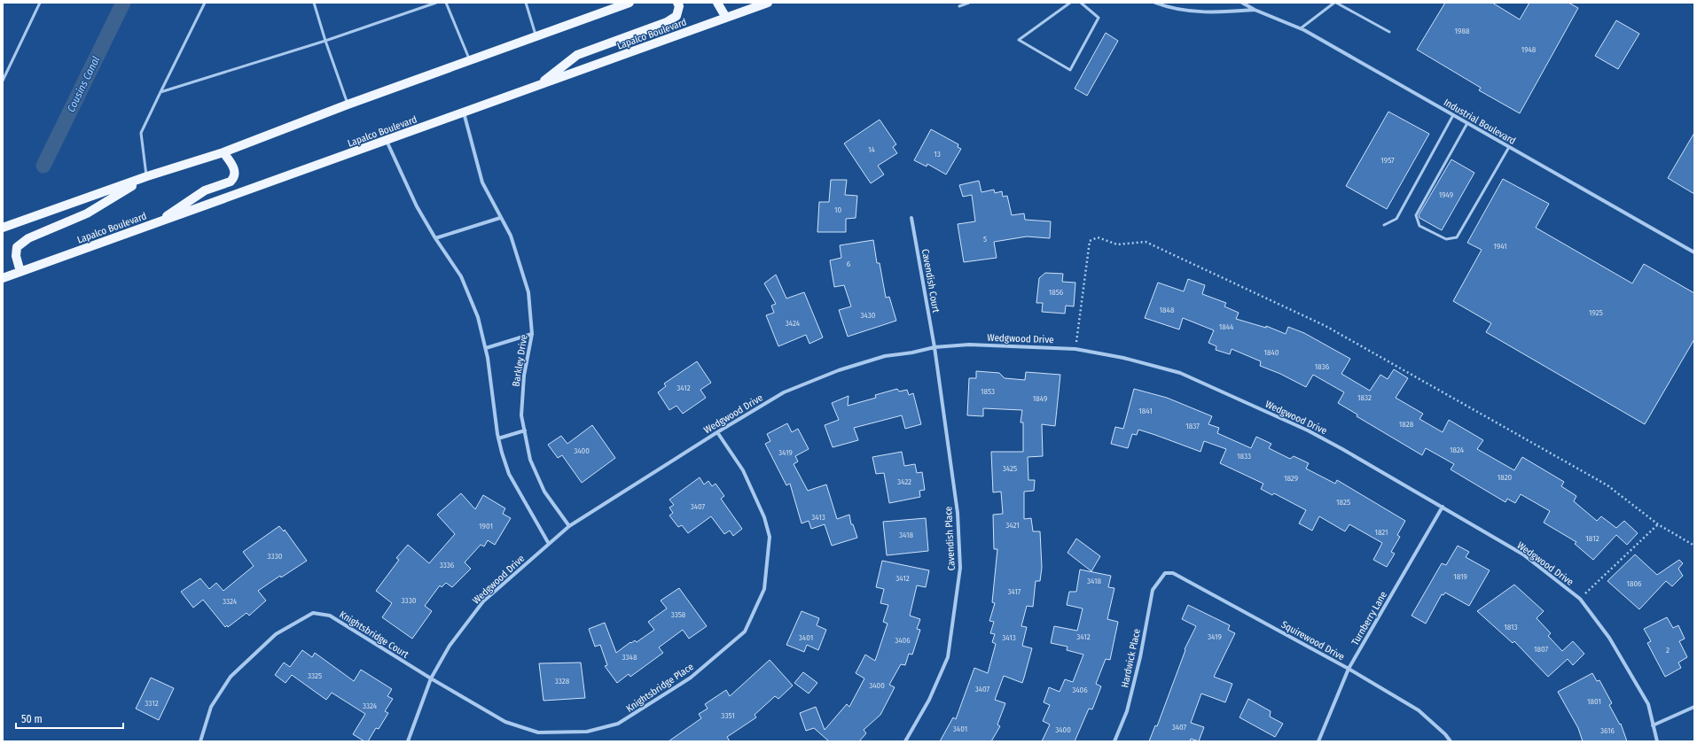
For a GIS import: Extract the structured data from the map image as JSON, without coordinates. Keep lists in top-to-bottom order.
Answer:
{
  "streets": {
    "main road": ["Lapalco Boulevard"],
    "street": [
      "Industrial Boulevard",
      "Cavendish Court",
      "Wedgwood Drive",
      "Barkley Drive",
      "Cavendish Place",
      "Turnberry Lane",
      "Knightsbridge Court",
      "Squirewood Drive",
      "Hardwick Place",
      "Knightsbridge Place"
    ]
  },
  "crossings": [
    ["Lapalco Boulevard", "Barkley Drive"],
    ["Cavendish Court", "Wedgwood Drive"],
    ["Cavendish Court", "Cavendish Place"],
    ["Wedgwood Drive", "Barkley Drive"],
    ["Wedgwood Drive", "Cavendish Place"],
    ["Wedgwood Drive", "Turnberry Lane"],
    ["Wedgwood Drive", "Knightsbridge Court"],
    ["Wedgwood Drive", "Knightsbridge Place"],
    ["Turnberry Lane", "Squirewood Drive"],
    ["Knightsbridge Court", "Knightsbridge Place"],
    ["Squirewood Drive", "Hardwick Place"]
  ],
  "water": ["Cousins Canal"],
  "house_numbers": [
    "1988",
    "1948",
    "14",
    "13",
    "1957",
    "1949",
    "10",
    "5",
    "1941",
    "6",
    "1856",
    "1848",
    "1925",
    "3430",
    "3424",
    "1844",
    "1840",
    "1836",
    "3412",
    "1853",
    "1832",
    "1849",
    "1841",
    "1828",
    "1837",
    "1824",
    "3400",
    "3419",
    "1833",
    "3425",
    "1820",
    "1829",
    "3422",
    "1825",
    "3407",
    "3413",
    "3421",
    "1901",
    "1821",
    "3418",
    "1812",
    "3330",
    "3336",
    "1819",
    "3412",
    "3418",
    "1806",
    "3417",
    "3330",
    "3324",
    "3358",
    "1813",
    "3412",
    "3419",
    "3401",
    "3413",
    "3406",
    "1807",
    "2",
    "3348",
    "3325",
    "3328",
    "3400",
    "3407",
    "3406",
    "1801",
    "3312",
    "3324",
    "3351",
    "3407",
    "3401",
    "3400",
    "3616"
  ],
  "scale_bar": "50 m"
}
